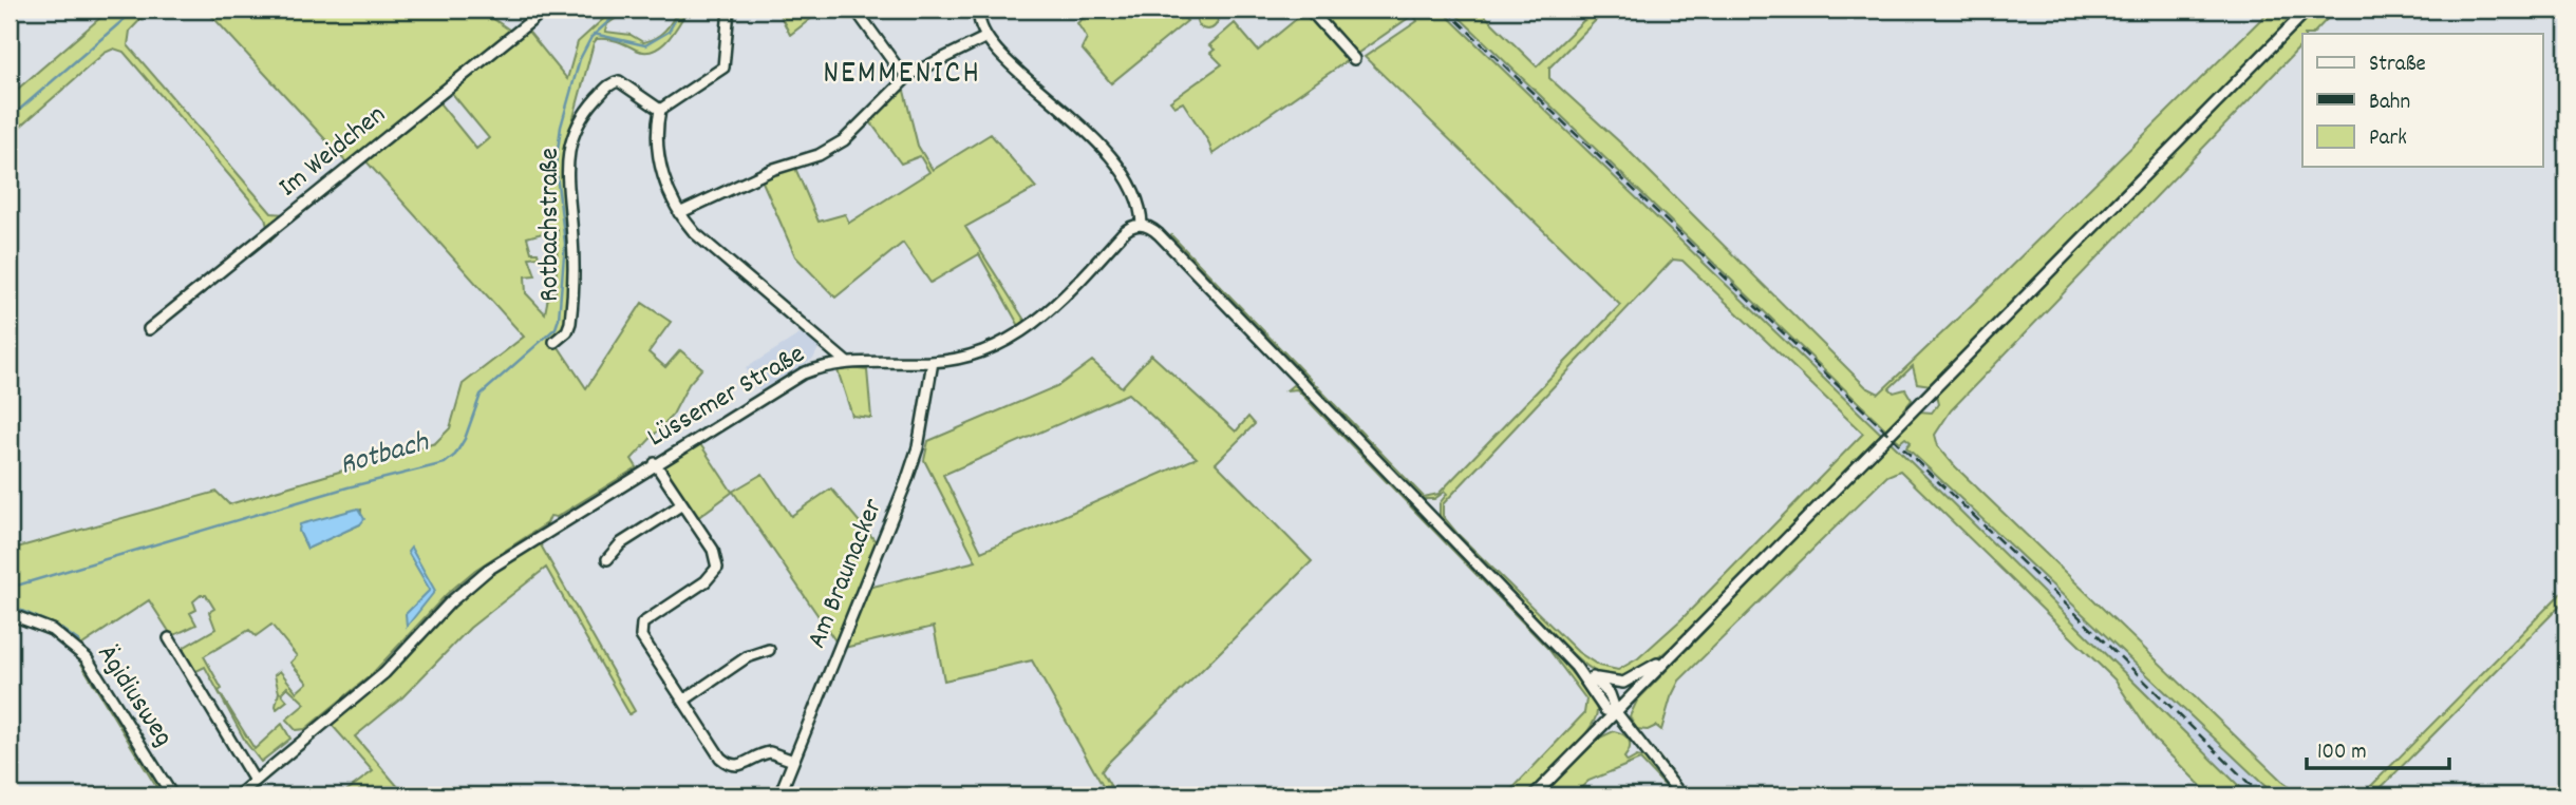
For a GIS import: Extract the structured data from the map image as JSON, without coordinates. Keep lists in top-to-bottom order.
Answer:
{
  "streets": {
    "street": [
      "Im Weidchen",
      "Rotbachstraße",
      "Lüssemer Straße",
      "Am Braunacker",
      "Ägidiusweg"
    ]
  },
  "crossings": [
    ["Lüssemer Straße", "Am Braunacker"]
  ],
  "districts": ["NEMMENICH"],
  "water": ["Rotbach"],
  "legend": ["Straße", "Bahn", "Park"],
  "scale_bar": "100 m"
}
